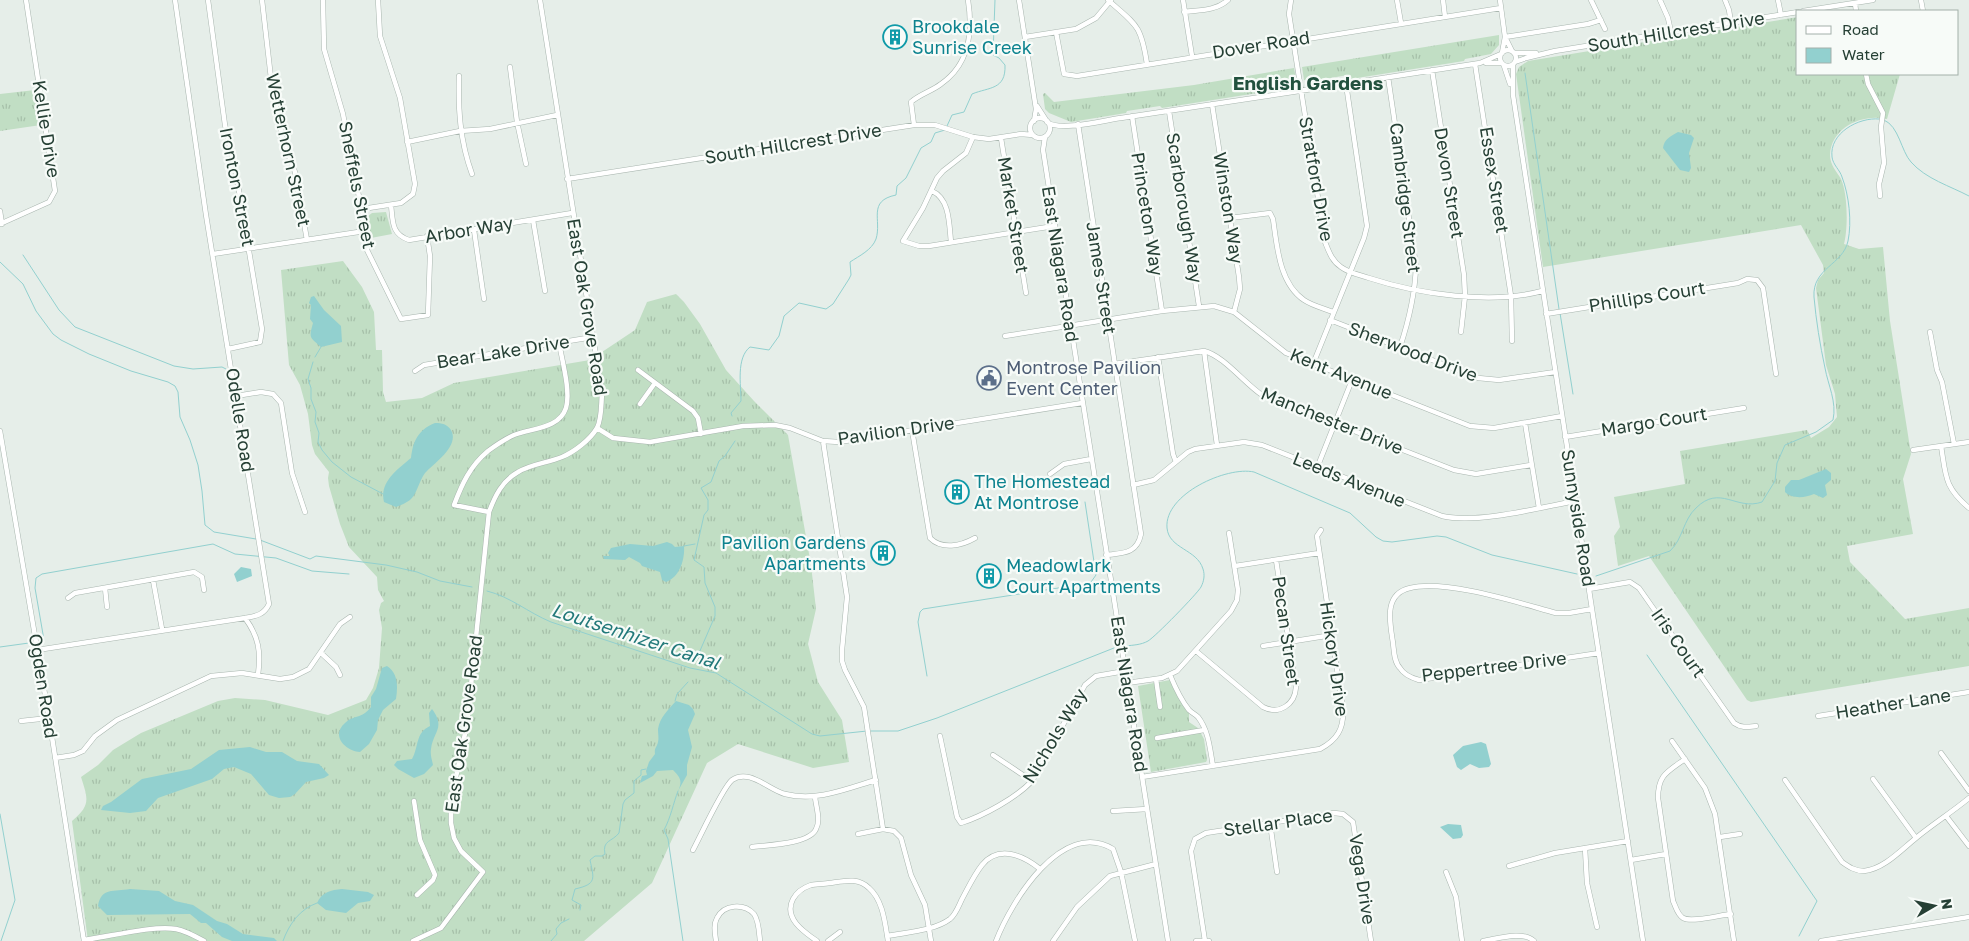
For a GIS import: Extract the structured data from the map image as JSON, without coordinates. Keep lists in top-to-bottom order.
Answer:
{
  "streets": {
    "street": [
      "South Hillcrest Drive",
      "Dover Road",
      "Kellie Drive",
      "Wetterhorn Street",
      "Stratford Drive",
      "Essex Street",
      "Devon Street",
      "Sneffels Street",
      "Ironton Street",
      "Cambridge Street",
      "Scarborough Way",
      "Winston Way",
      "Princeton Way",
      "Market Street",
      "Arbor Way",
      "East Niagara Road",
      "James Street",
      "Phillips Court",
      "East Oak Grove Road",
      "Bear Lake Drive",
      "Sherwood Drive",
      "Kent Avenue",
      "Odelle Road",
      "Manchester Drive",
      "Margo Court",
      "Pavilion Drive",
      "Leeds Avenue",
      "Sunnyside Road",
      "Pecan Street",
      "Iris Court",
      "Hickory Drive",
      "Peppertree Drive",
      "Ogden Road",
      "Heather Lane",
      "Nichols Way",
      "Stellar Place",
      "Vega Drive"
    ]
  },
  "crossings": [
    ["South Hillcrest Drive", "Market Street"],
    ["South Hillcrest Drive", "East Niagara Road"],
    ["South Hillcrest Drive", "East Oak Grove Road"],
    ["Dover Road", "Stratford Drive"],
    ["Stratford Drive", "Essex Street"],
    ["Stratford Drive", "Devon Street"],
    ["Stratford Drive", "Cambridge Street"],
    ["Stratford Drive", "Sunnyside Road"],
    ["Sneffels Street", "Arbor Way"],
    ["Ironton Street", "Odelle Road"],
    ["Cambridge Street", "Sherwood Drive"],
    ["Scarborough Way", "Kent Avenue"],
    ["Winston Way", "Kent Avenue"],
    ["Princeton Way", "Kent Avenue"],
    ["Arbor Way", "East Oak Grove Road"],
    ["East Niagara Road", "James Street"],
    ["East Niagara Road", "Kent Avenue"],
    ["East Niagara Road", "Pavilion Drive"],
    ["East Niagara Road", "Hickory Drive"],
    ["East Niagara Road", "Nichols Way"],
    ["James Street", "Kent Avenue"],
    ["James Street", "Leeds Avenue"],
    ["Phillips Court", "Sunnyside Road"],
    ["East Oak Grove Road", "Bear Lake Drive"],
    ["East Oak Grove Road", "Pavilion Drive"],
    ["Sherwood Drive", "Sunnyside Road"],
    ["Kent Avenue", "Sunnyside Road"],
    ["Odelle Road", "Ogden Road"],
    ["Margo Court", "Sunnyside Road"],
    ["Leeds Avenue", "Sunnyside Road"],
    ["Sunnyside Road", "Iris Court"],
    ["Sunnyside Road", "Peppertree Drive"],
    ["Stellar Place", "Vega Drive"]
  ],
  "districts": ["English Gardens"],
  "water": ["Loutsenhizer Canal"],
  "places": {
    "building": [
      "Brookdale Sunrise Creek",
      "The Homestead At Montrose",
      "Pavilion Gardens Apartments",
      "Meadowlark Court Apartments"
    ],
    "public building": ["Montrose Pavilion Event Center"]
  },
  "legend": ["Road", "Water"],
  "north": "right"
}
